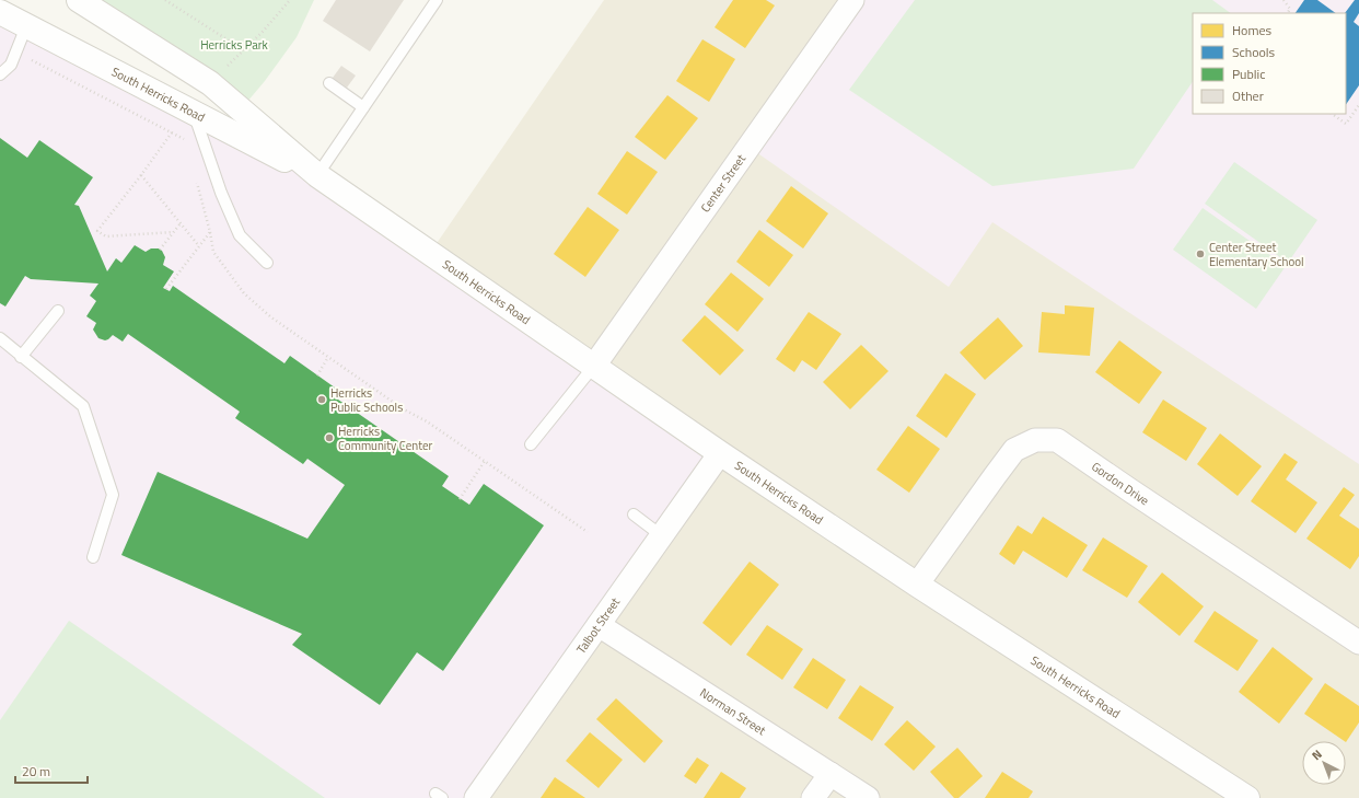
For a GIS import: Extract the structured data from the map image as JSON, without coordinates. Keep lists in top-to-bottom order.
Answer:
{
  "streets": {
    "main road": ["South Herricks Road"],
    "street": [
      "Center Street",
      "Gordon Drive",
      "Talbot Street",
      "Norman Street"
    ]
  },
  "crossings": [
    ["South Herricks Road", "Center Street"],
    ["South Herricks Road", "Gordon Drive"],
    ["South Herricks Road", "Talbot Street"],
    ["Talbot Street", "Norman Street"]
  ],
  "parks": ["Herricks Park"],
  "places": ["Center Street Elementary School", "Herricks Public Schools", "Herricks Community Center"],
  "legend": [
    "Homes",
    "Schools",
    "Public",
    "Other"
  ],
  "scale_bar": "20 m",
  "north": "top left"
}
